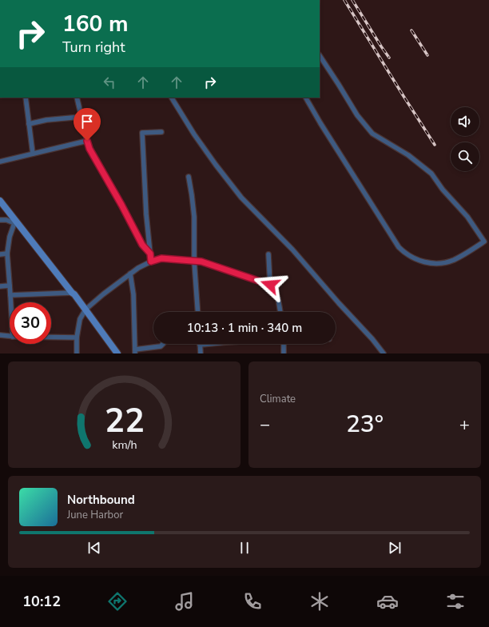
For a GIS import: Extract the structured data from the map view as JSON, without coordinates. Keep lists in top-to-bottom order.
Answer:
{
  "page": {
    "turn": ["160 m", "Turn right"],
    "limit": "30",
    "trip": "10:13 · 1 min · 340 m",
    "tile": "Climate",
    "heat": ["−", "23°", "+"],
    "song": ["Northbound", "June Harbor"],
    "tabs": "10:12",
    "gauge": ["22", "km/h"]
  }
}
